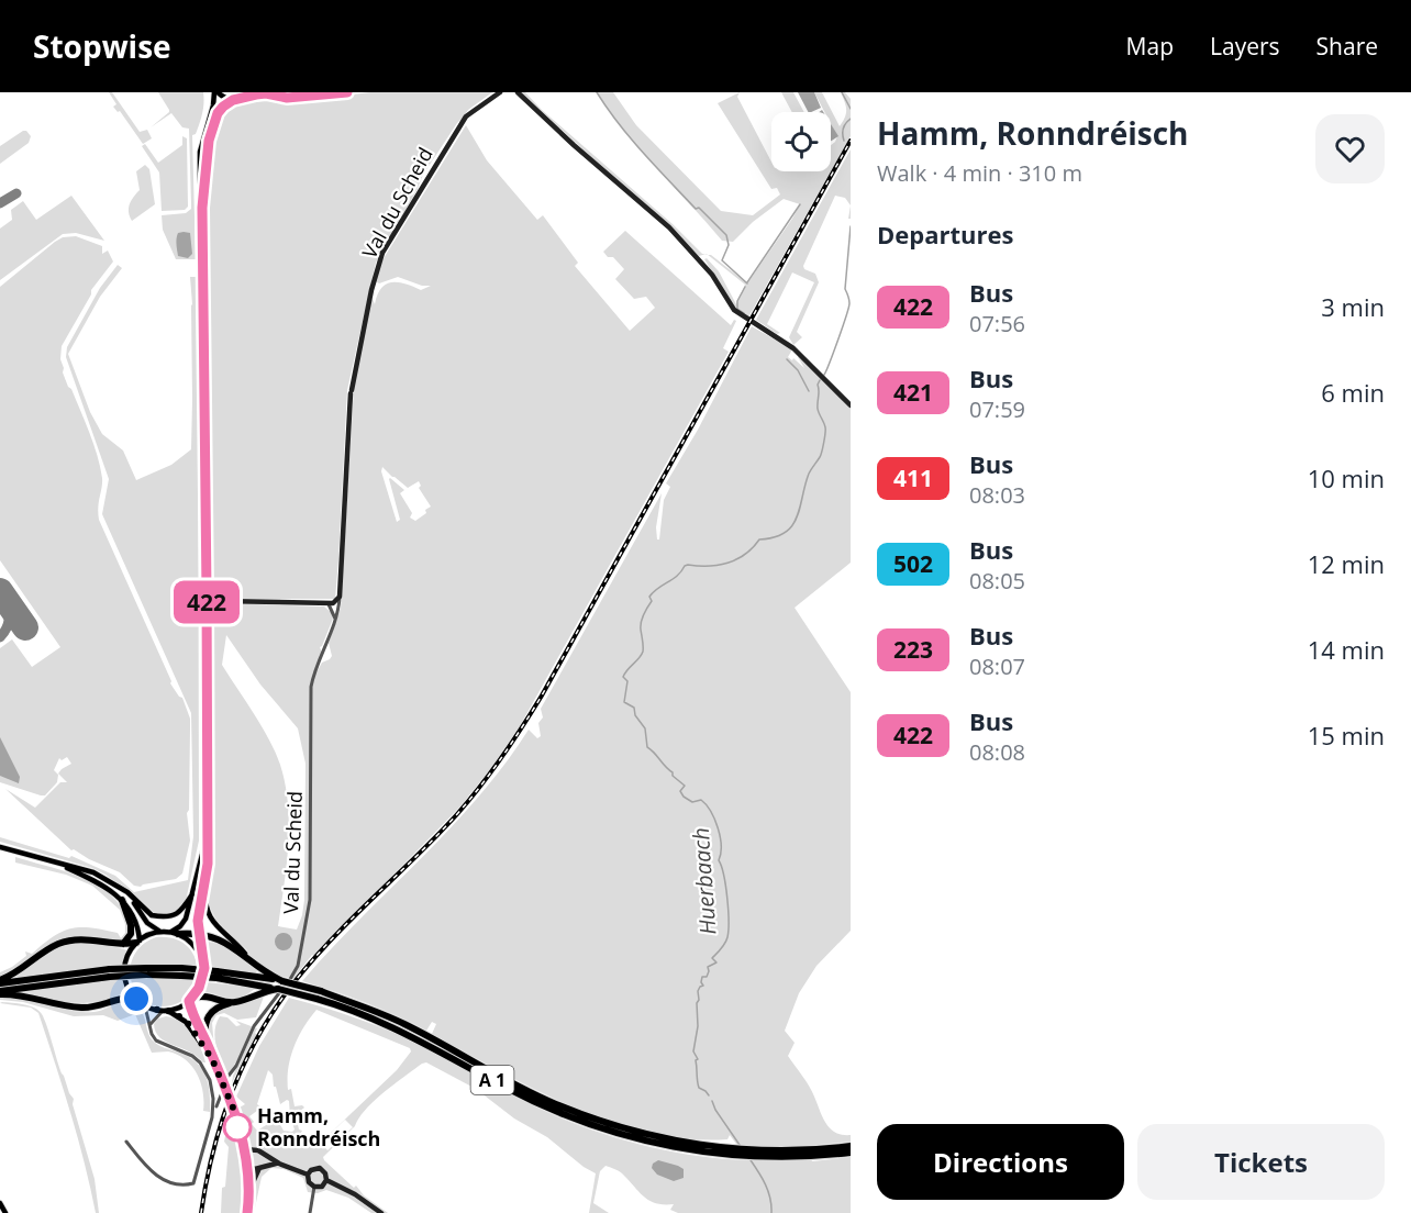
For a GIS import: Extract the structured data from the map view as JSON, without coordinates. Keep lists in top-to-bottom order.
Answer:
{
  "streets": {
    "highway": ["A 1"],
    "main road": ["Val du Scheid"]
  },
  "water": ["Huerbaach"],
  "places": ["Hamm, Ronndréisch"],
  "lines": ["bus line 422"],
  "page": {
    "header": "Stopwise",
    "nav": ["Map", "Layers", "Share"],
    "on_map": "422",
    "heading": [
      ["Hamm, Ronndréisch", "Walk · 4 min · 310 m"],
      "Departures"
    ],
    "list": [
      {
        "mark": "422",
        "name": "Bus",
        "note": "07:56",
        "value": "3 min"
      },
      {
        "mark": "421",
        "name": "Bus",
        "note": "07:59",
        "value": "6 min"
      },
      {
        "mark": "411",
        "name": "Bus",
        "note": "08:03",
        "value": "10 min"
      },
      {
        "mark": "502",
        "name": "Bus",
        "note": "08:05",
        "value": "12 min"
      },
      {
        "mark": "223",
        "name": "Bus",
        "note": "08:07",
        "value": "14 min"
      },
      {
        "mark": "422",
        "name": "Bus",
        "note": "08:08",
        "value": "15 min"
      }
    ],
    "buttons": ["Directions", "Tickets"]
  }
}
